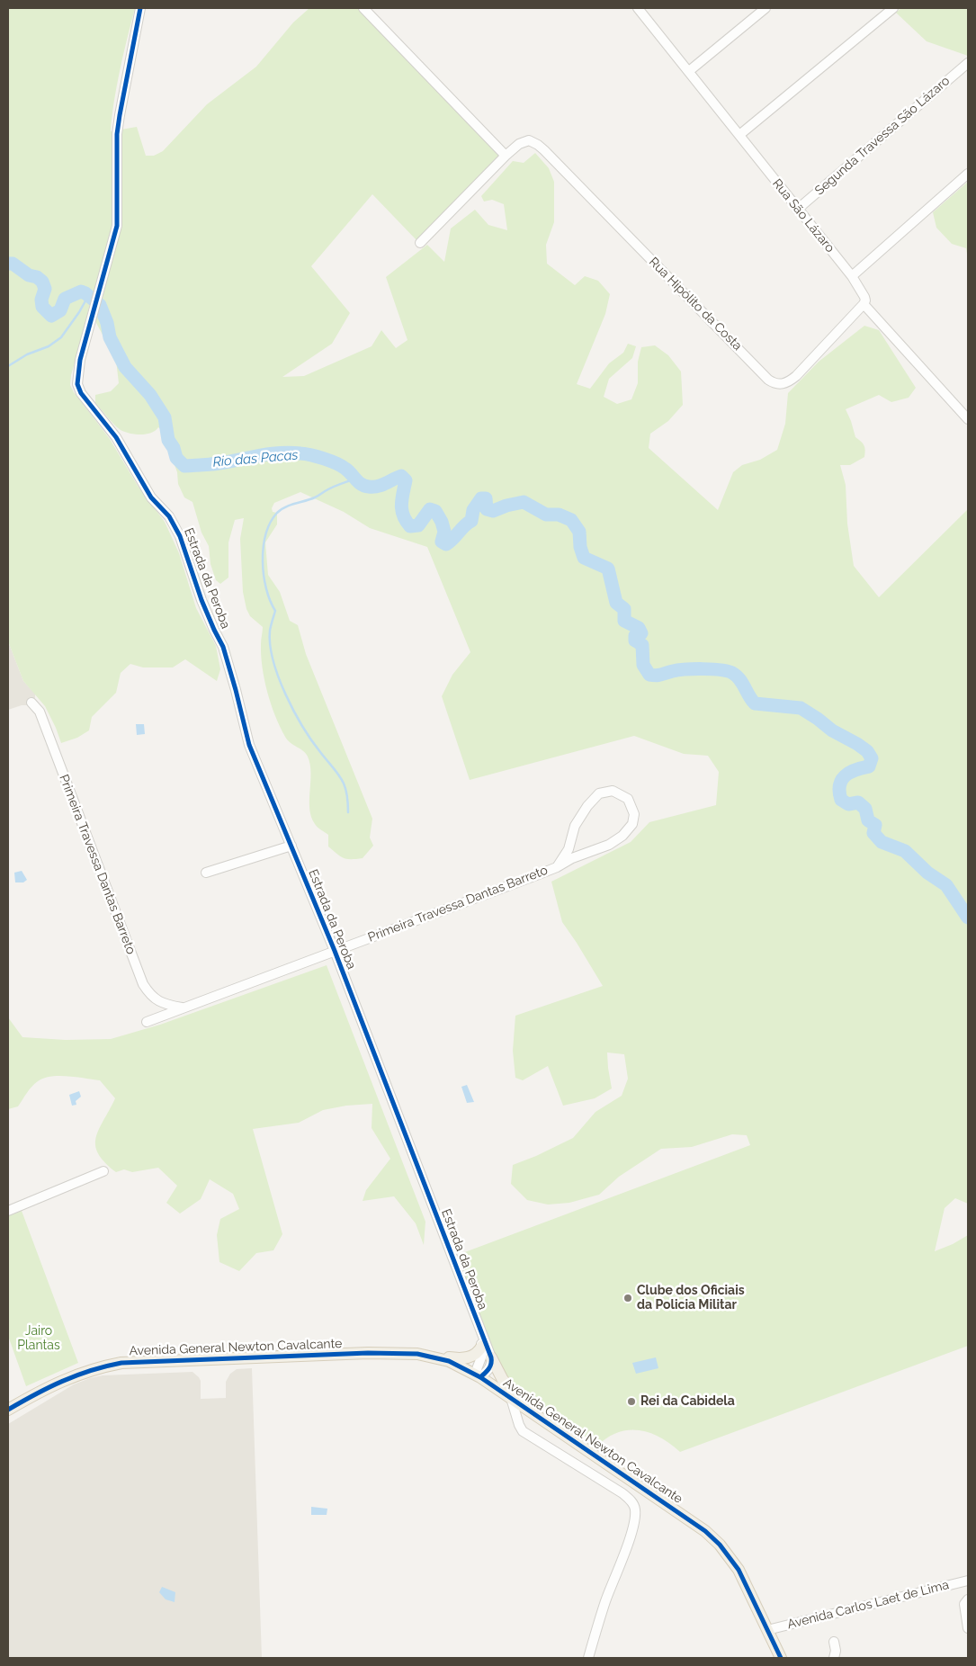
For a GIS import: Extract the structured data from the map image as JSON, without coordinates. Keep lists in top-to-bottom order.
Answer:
{
  "streets": {
    "main road": ["Avenida General Newton Cavalcante"],
    "street": [
      "Segunda Travessa São Lázaro",
      "Rua São Lázaro",
      "Rua Hipólito da Costa",
      "Estrada da Peroba",
      "Primeira Travessa Dantas Barreto",
      "Avenida Carlos Laet de Lima"
    ]
  },
  "crossings": [
    ["Segunda Travessa São Lázaro", "Rua São Lázaro"],
    ["Rua São Lázaro", "Rua Hipólito da Costa"],
    ["Estrada da Peroba", "Primeira Travessa Dantas Barreto"],
    ["Avenida General Newton Cavalcante", "Avenida Carlos Laet de Lima"]
  ],
  "water": ["Rio das Pacas"],
  "parks": ["Jairo Plantas"],
  "places": ["Clube dos Oficiais da Policia Militar", "Rei da Cabidela"]
}
